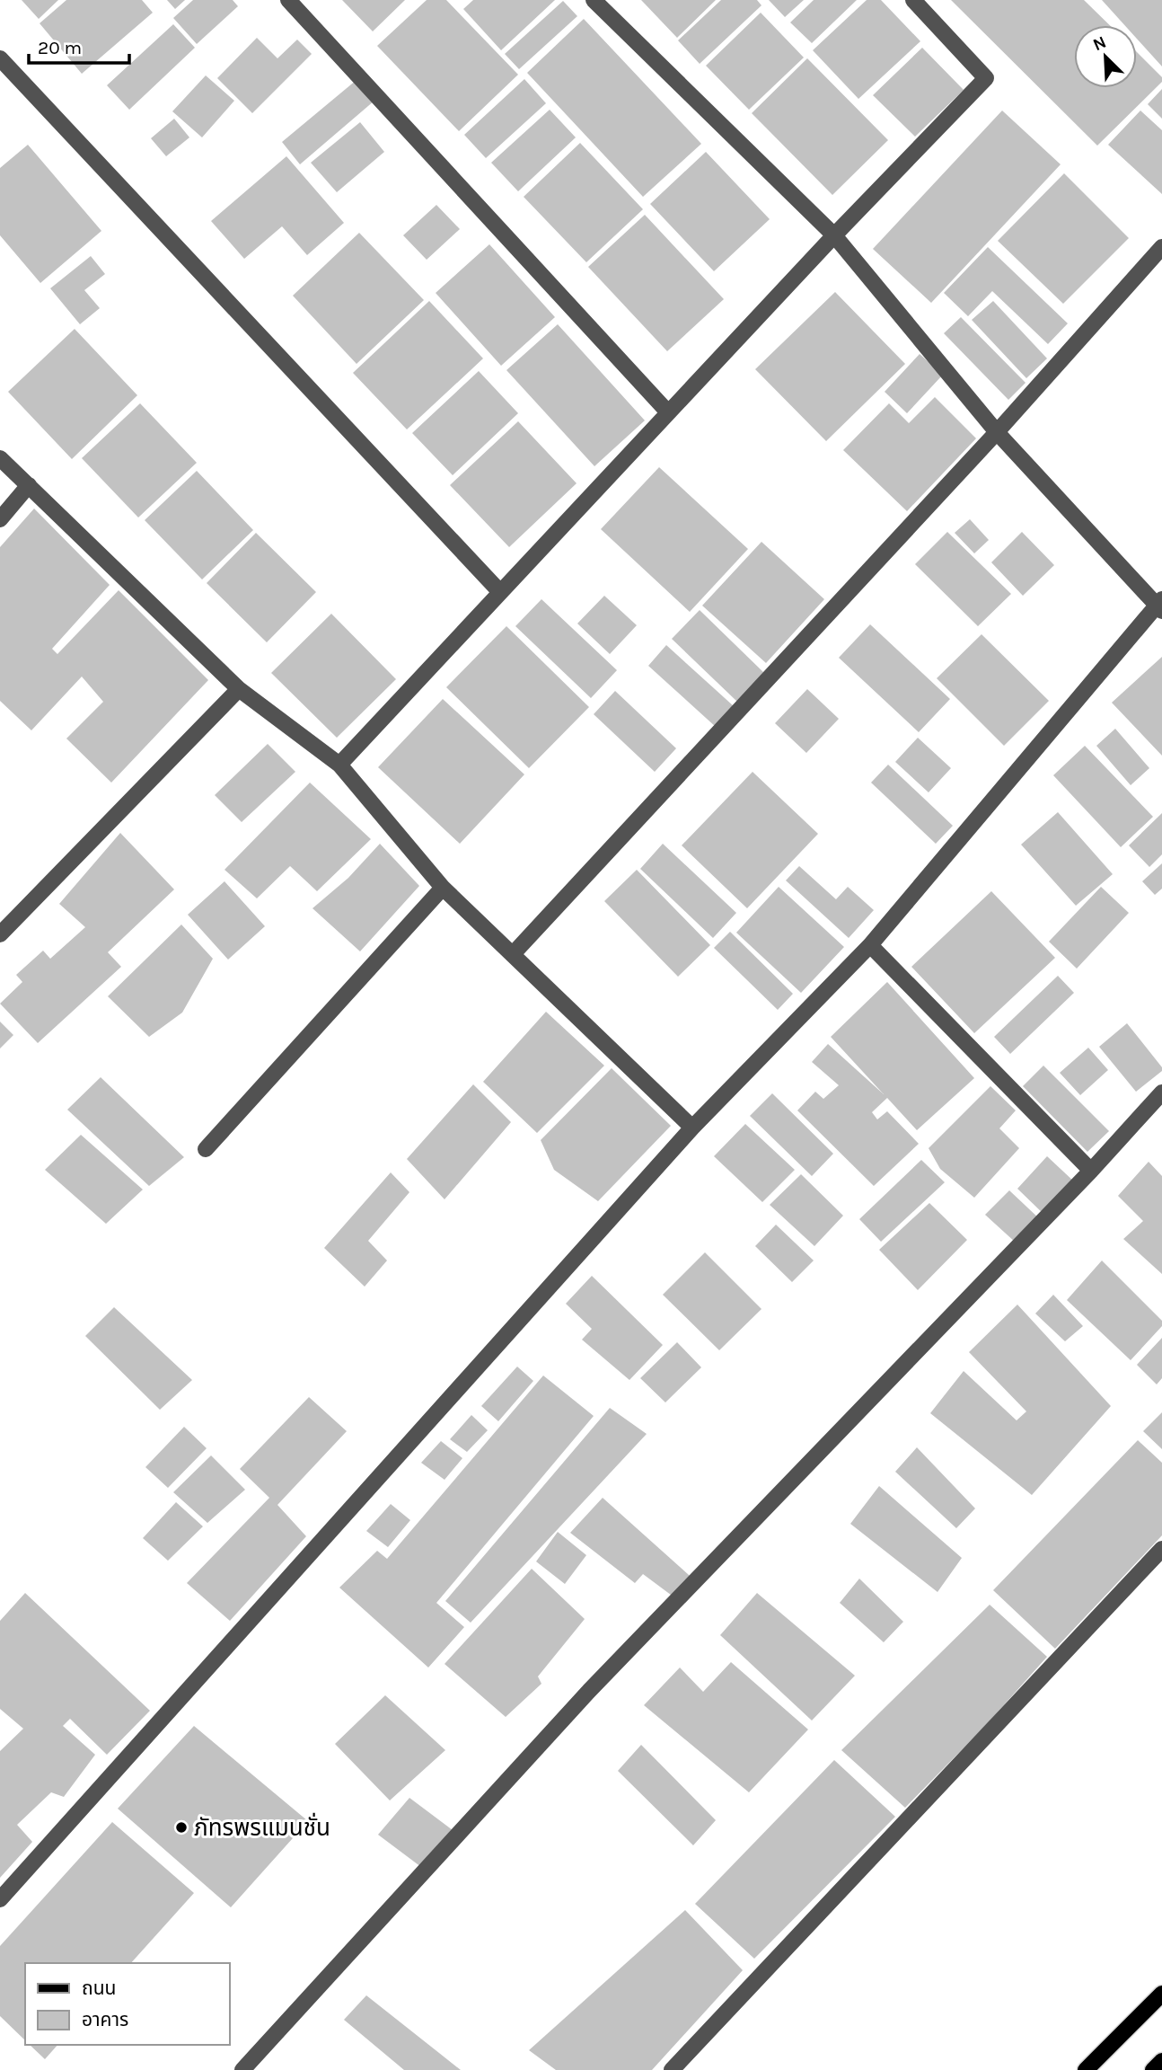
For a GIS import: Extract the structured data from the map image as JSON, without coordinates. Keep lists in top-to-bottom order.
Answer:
{
  "places": ["ภัทรพรแมนชั่น"],
  "legend": ["ถนน", "อาคาร"],
  "scale_bar": "20 m",
  "north": "top left"
}
